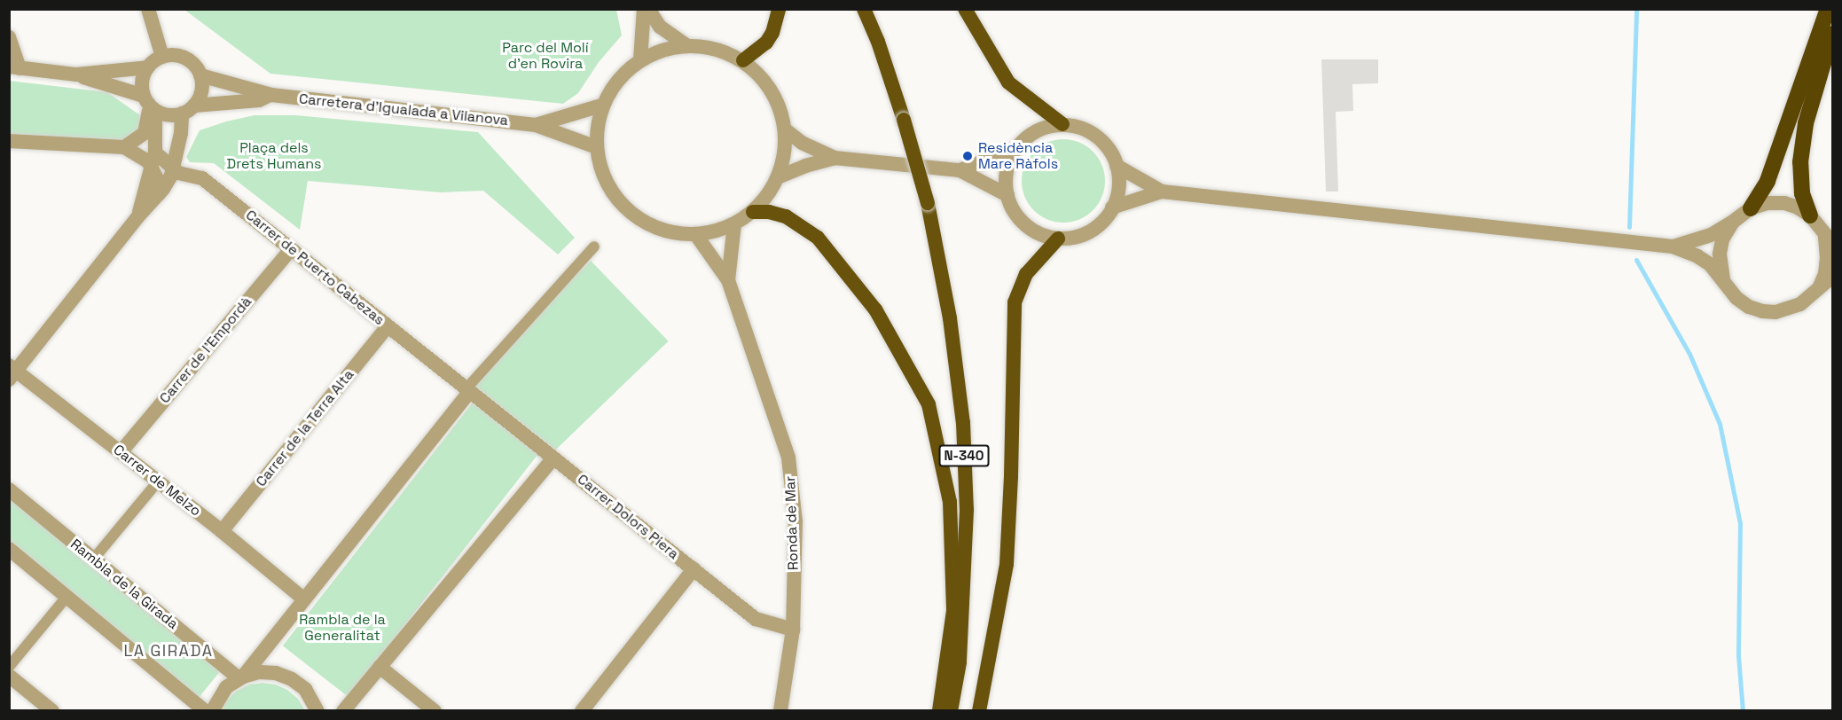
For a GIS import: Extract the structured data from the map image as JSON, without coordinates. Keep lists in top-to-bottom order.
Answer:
{
  "streets": {
    "highway": ["N-340"],
    "street": [
      "Carretera d'Igualada a Vilanova",
      "Carrer de Puerto Cabezas",
      "Carrer de l'Empordà",
      "Carrer de la Terra Alta",
      "Carrer de Melzo",
      "Carrer Dolors Piera",
      "Ronda de Mar",
      "Rambla de la Girada"
    ]
  },
  "crossings": [
    ["Carretera d'Igualada a Vilanova", "Ronda de Mar"],
    ["Carrer de Puerto Cabezas", "Carrer de l'Empordà"],
    ["Carrer de Puerto Cabezas", "Carrer de la Terra Alta"],
    ["Carrer de Puerto Cabezas", "Carrer Dolors Piera"],
    ["Carrer de l'Empordà", "Carrer de Melzo"],
    ["Carrer de la Terra Alta", "Carrer de Melzo"],
    ["Carrer Dolors Piera", "Ronda de Mar"]
  ],
  "districts": ["LA GIRADA"],
  "parks": ["Parc del Molí d'en Rovira", "Plaça dels Drets Humans", "Rambla de la Generalitat"],
  "places": ["Residència Mare Ràfols"]
}
